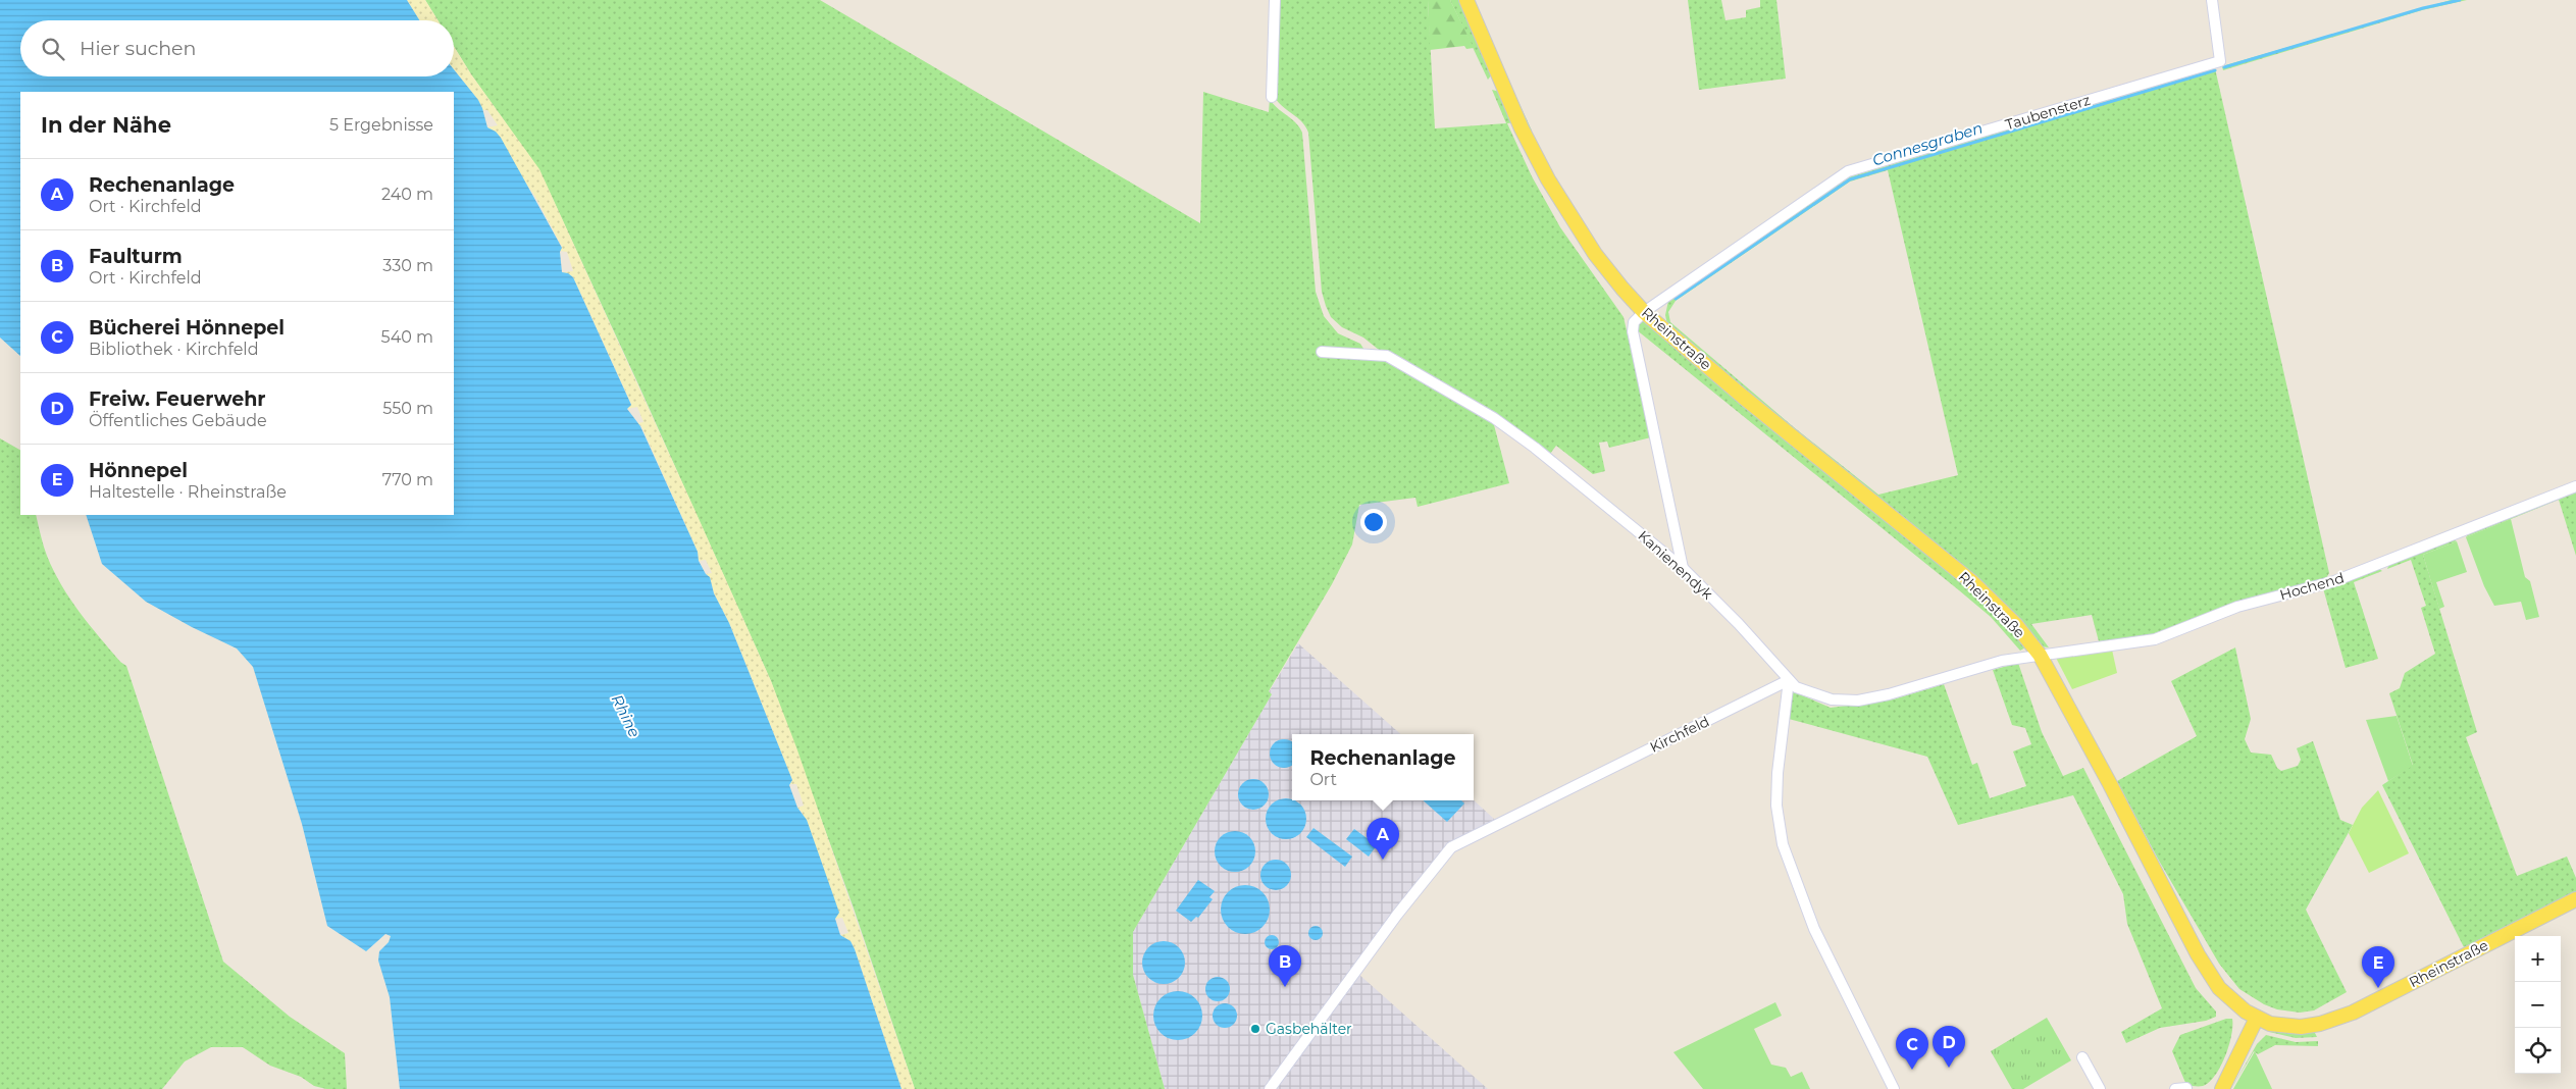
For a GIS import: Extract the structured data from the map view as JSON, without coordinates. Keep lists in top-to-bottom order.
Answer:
{
  "streets": {
    "main road": ["Rheinstraße"],
    "street": [
      "Taubensterz",
      "Kanienendyk",
      "Hochend",
      "Kirchfeld"
    ]
  },
  "crossings": [
    ["Taubensterz", "Rheinstraße"],
    ["Rheinstraße", "Kanienendyk"],
    ["Rheinstraße", "Hochend"],
    ["Kanienendyk", "Hochend"],
    ["Kanienendyk", "Kirchfeld"]
  ],
  "water": ["Connesgraben", "Rhine"],
  "places": ["Gasbehälter"],
  "page": {
    "search": "Hier suchen",
    "heading": ["In der Nähe", "5 Ergebnisse"],
    "list": [
      {
        "mark": "A",
        "name": "Rechenanlage",
        "note": "Ort · Kirchfeld",
        "value": "240 m"
      },
      {
        "mark": "B",
        "name": "Faulturm",
        "note": "Ort · Kirchfeld",
        "value": "330 m"
      },
      {
        "mark": "C",
        "name": "Bücherei Hönnepel",
        "note": "Bibliothek · Kirchfeld",
        "value": "540 m"
      },
      {
        "mark": "D",
        "name": "Freiw. Feuerwehr",
        "note": "Öffentliches Gebäude",
        "value": "550 m"
      },
      {
        "mark": "E",
        "name": "Hönnepel",
        "note": "Haltestelle · Rheinstraße",
        "value": "770 m"
      }
    ],
    "popup": ["Rechenanlage", "Ort"],
    "pins": [
      "A",
      "B",
      "E",
      "D",
      "C"
    ],
    "map_buttons": ["+", "−"]
  }
}
